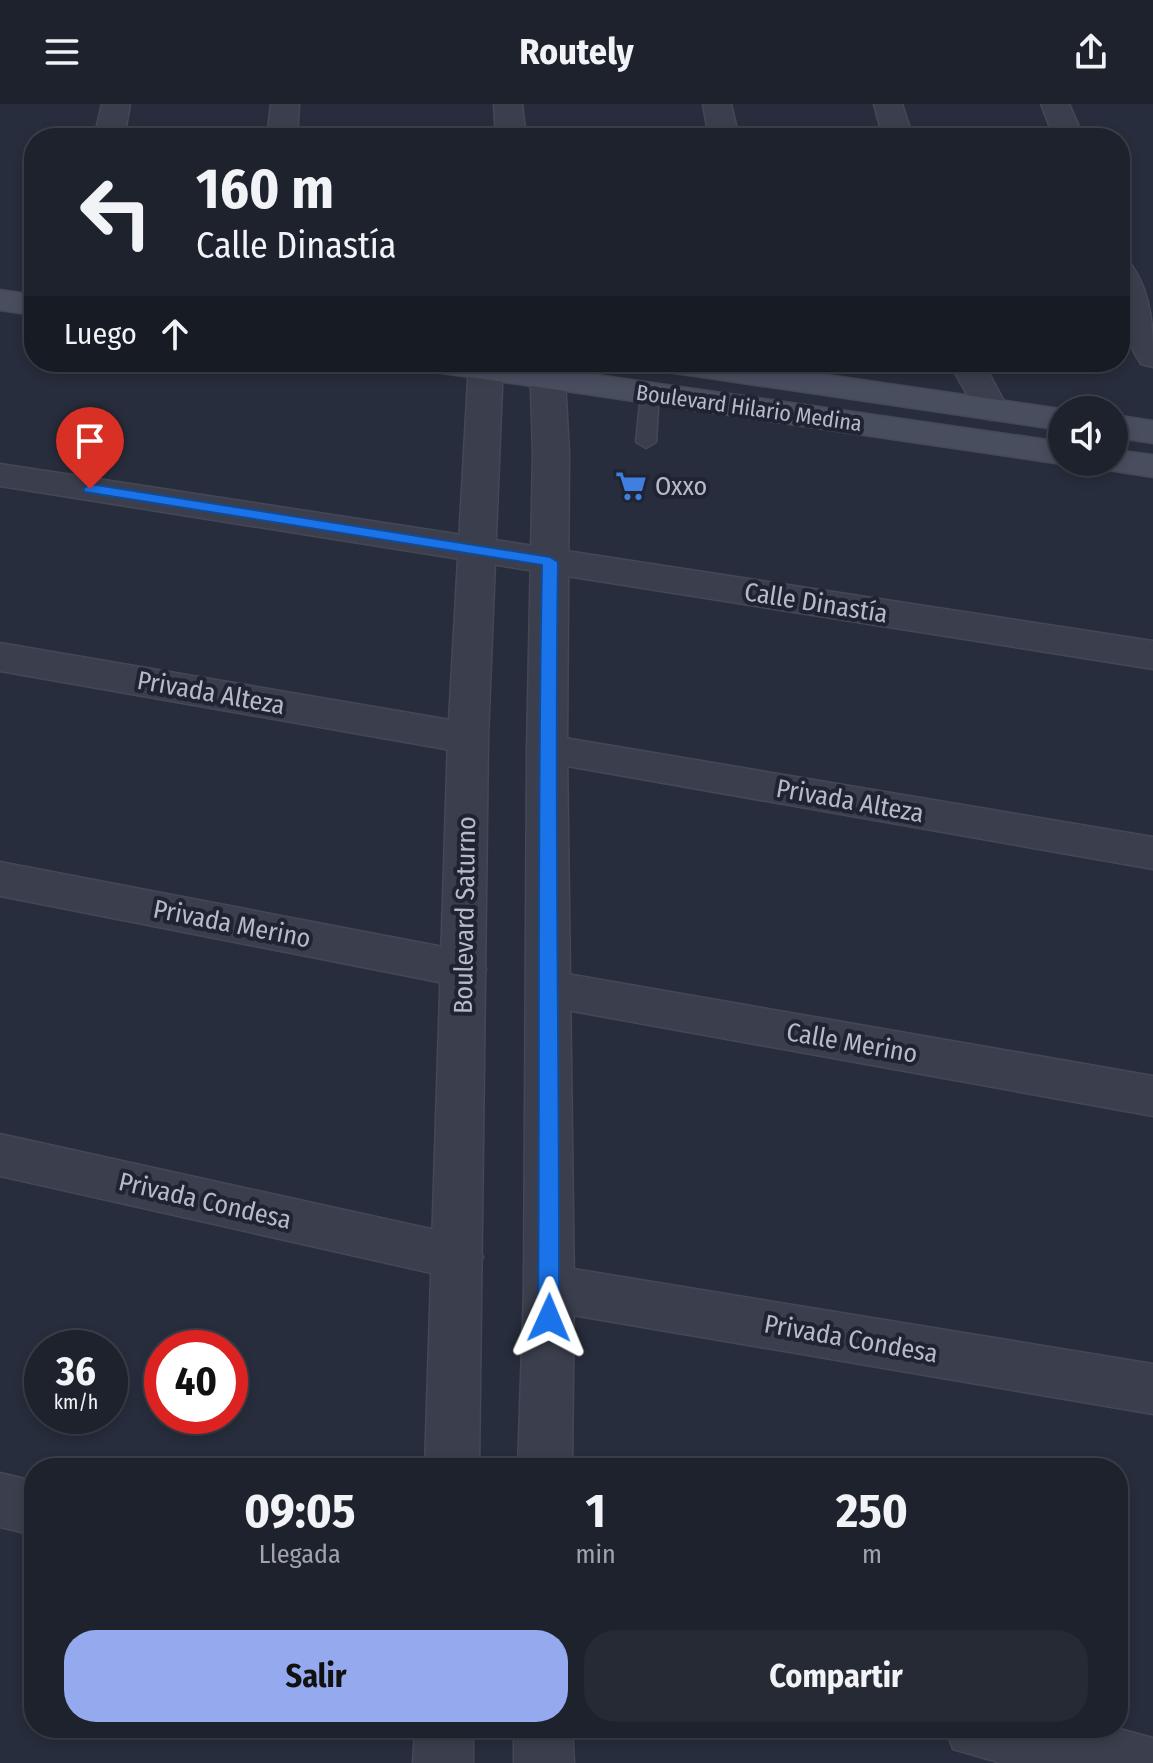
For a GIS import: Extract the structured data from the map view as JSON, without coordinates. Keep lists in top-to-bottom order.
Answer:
{
  "streets": {
    "main road": ["Boulevard Hilario Medina"],
    "street": [
      "Calle Dinastía",
      "Privada Alteza",
      "Boulevard Saturno",
      "Privada Merino",
      "Calle Merino",
      "Privada Condesa"
    ]
  },
  "crossings": [
    ["Calle Dinastía", "Boulevard Saturno"],
    ["Privada Alteza", "Boulevard Saturno"],
    ["Boulevard Saturno", "Privada Merino"],
    ["Boulevard Saturno", "Privada Condesa"]
  ],
  "places": {
    "supermarket": ["Oxxo"]
  },
  "page": {
    "header": "Routely",
    "turn": ["160 m", "Calle Dinastía"],
    "then": "Luego",
    "speed": "36 km/h",
    "limit": "40",
    "eta": [
      "09:05",
      "Llegada",
      "1",
      "min",
      "250",
      "m"
    ],
    "buttons": ["Salir", "Compartir"]
  }
}
